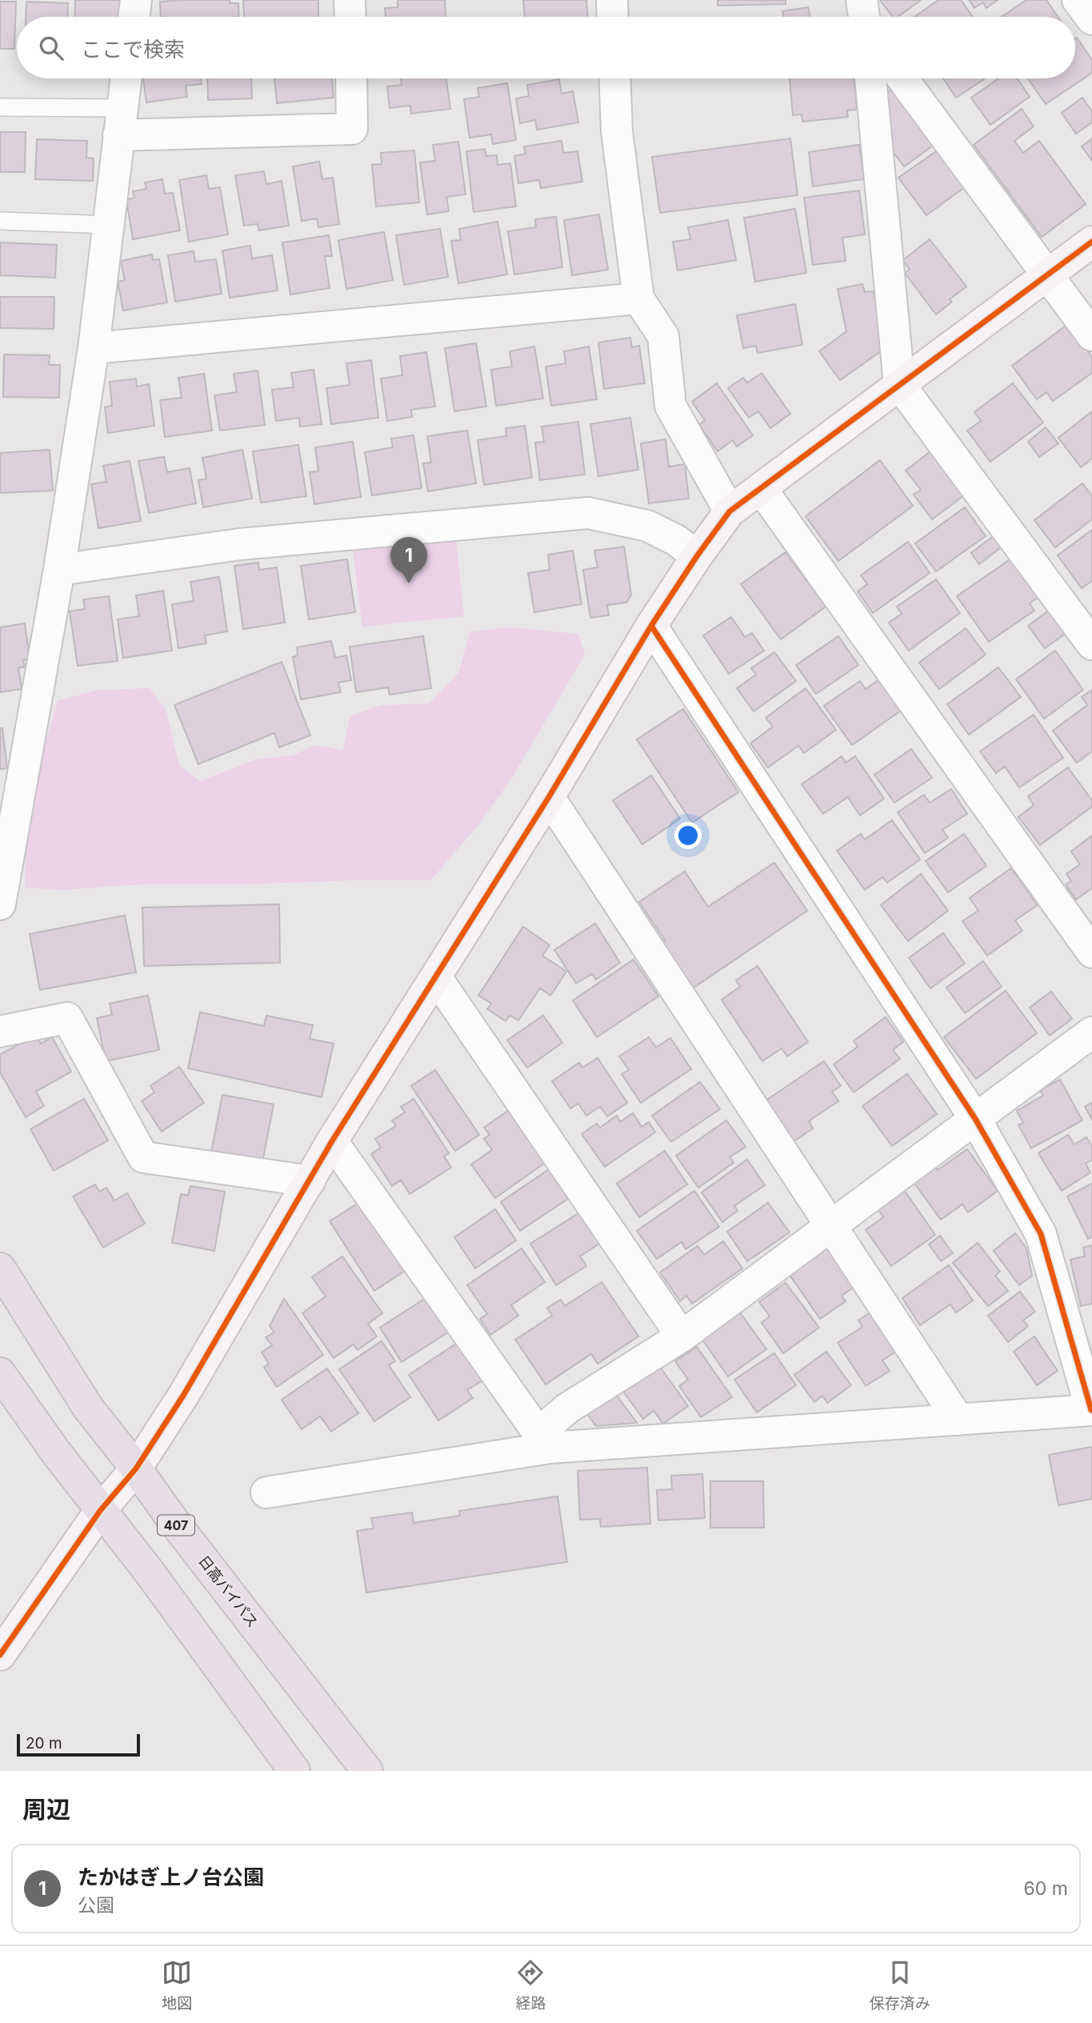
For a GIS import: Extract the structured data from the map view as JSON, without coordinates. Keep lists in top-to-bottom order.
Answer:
{
  "streets": {
    "highway": ["407", "日高バイパス"]
  },
  "scale_bar": "20 m",
  "page": {
    "search": "ここで検索",
    "pins": "1",
    "scale": "20 m",
    "heading": "周辺",
    "list": [
      {
        "mark": "1",
        "name": "たかはぎ上ノ台公園",
        "note": "公園",
        "value": "60 m"
      }
    ],
    "nav": ["地図", "経路", "保存済み"]
  }
}
